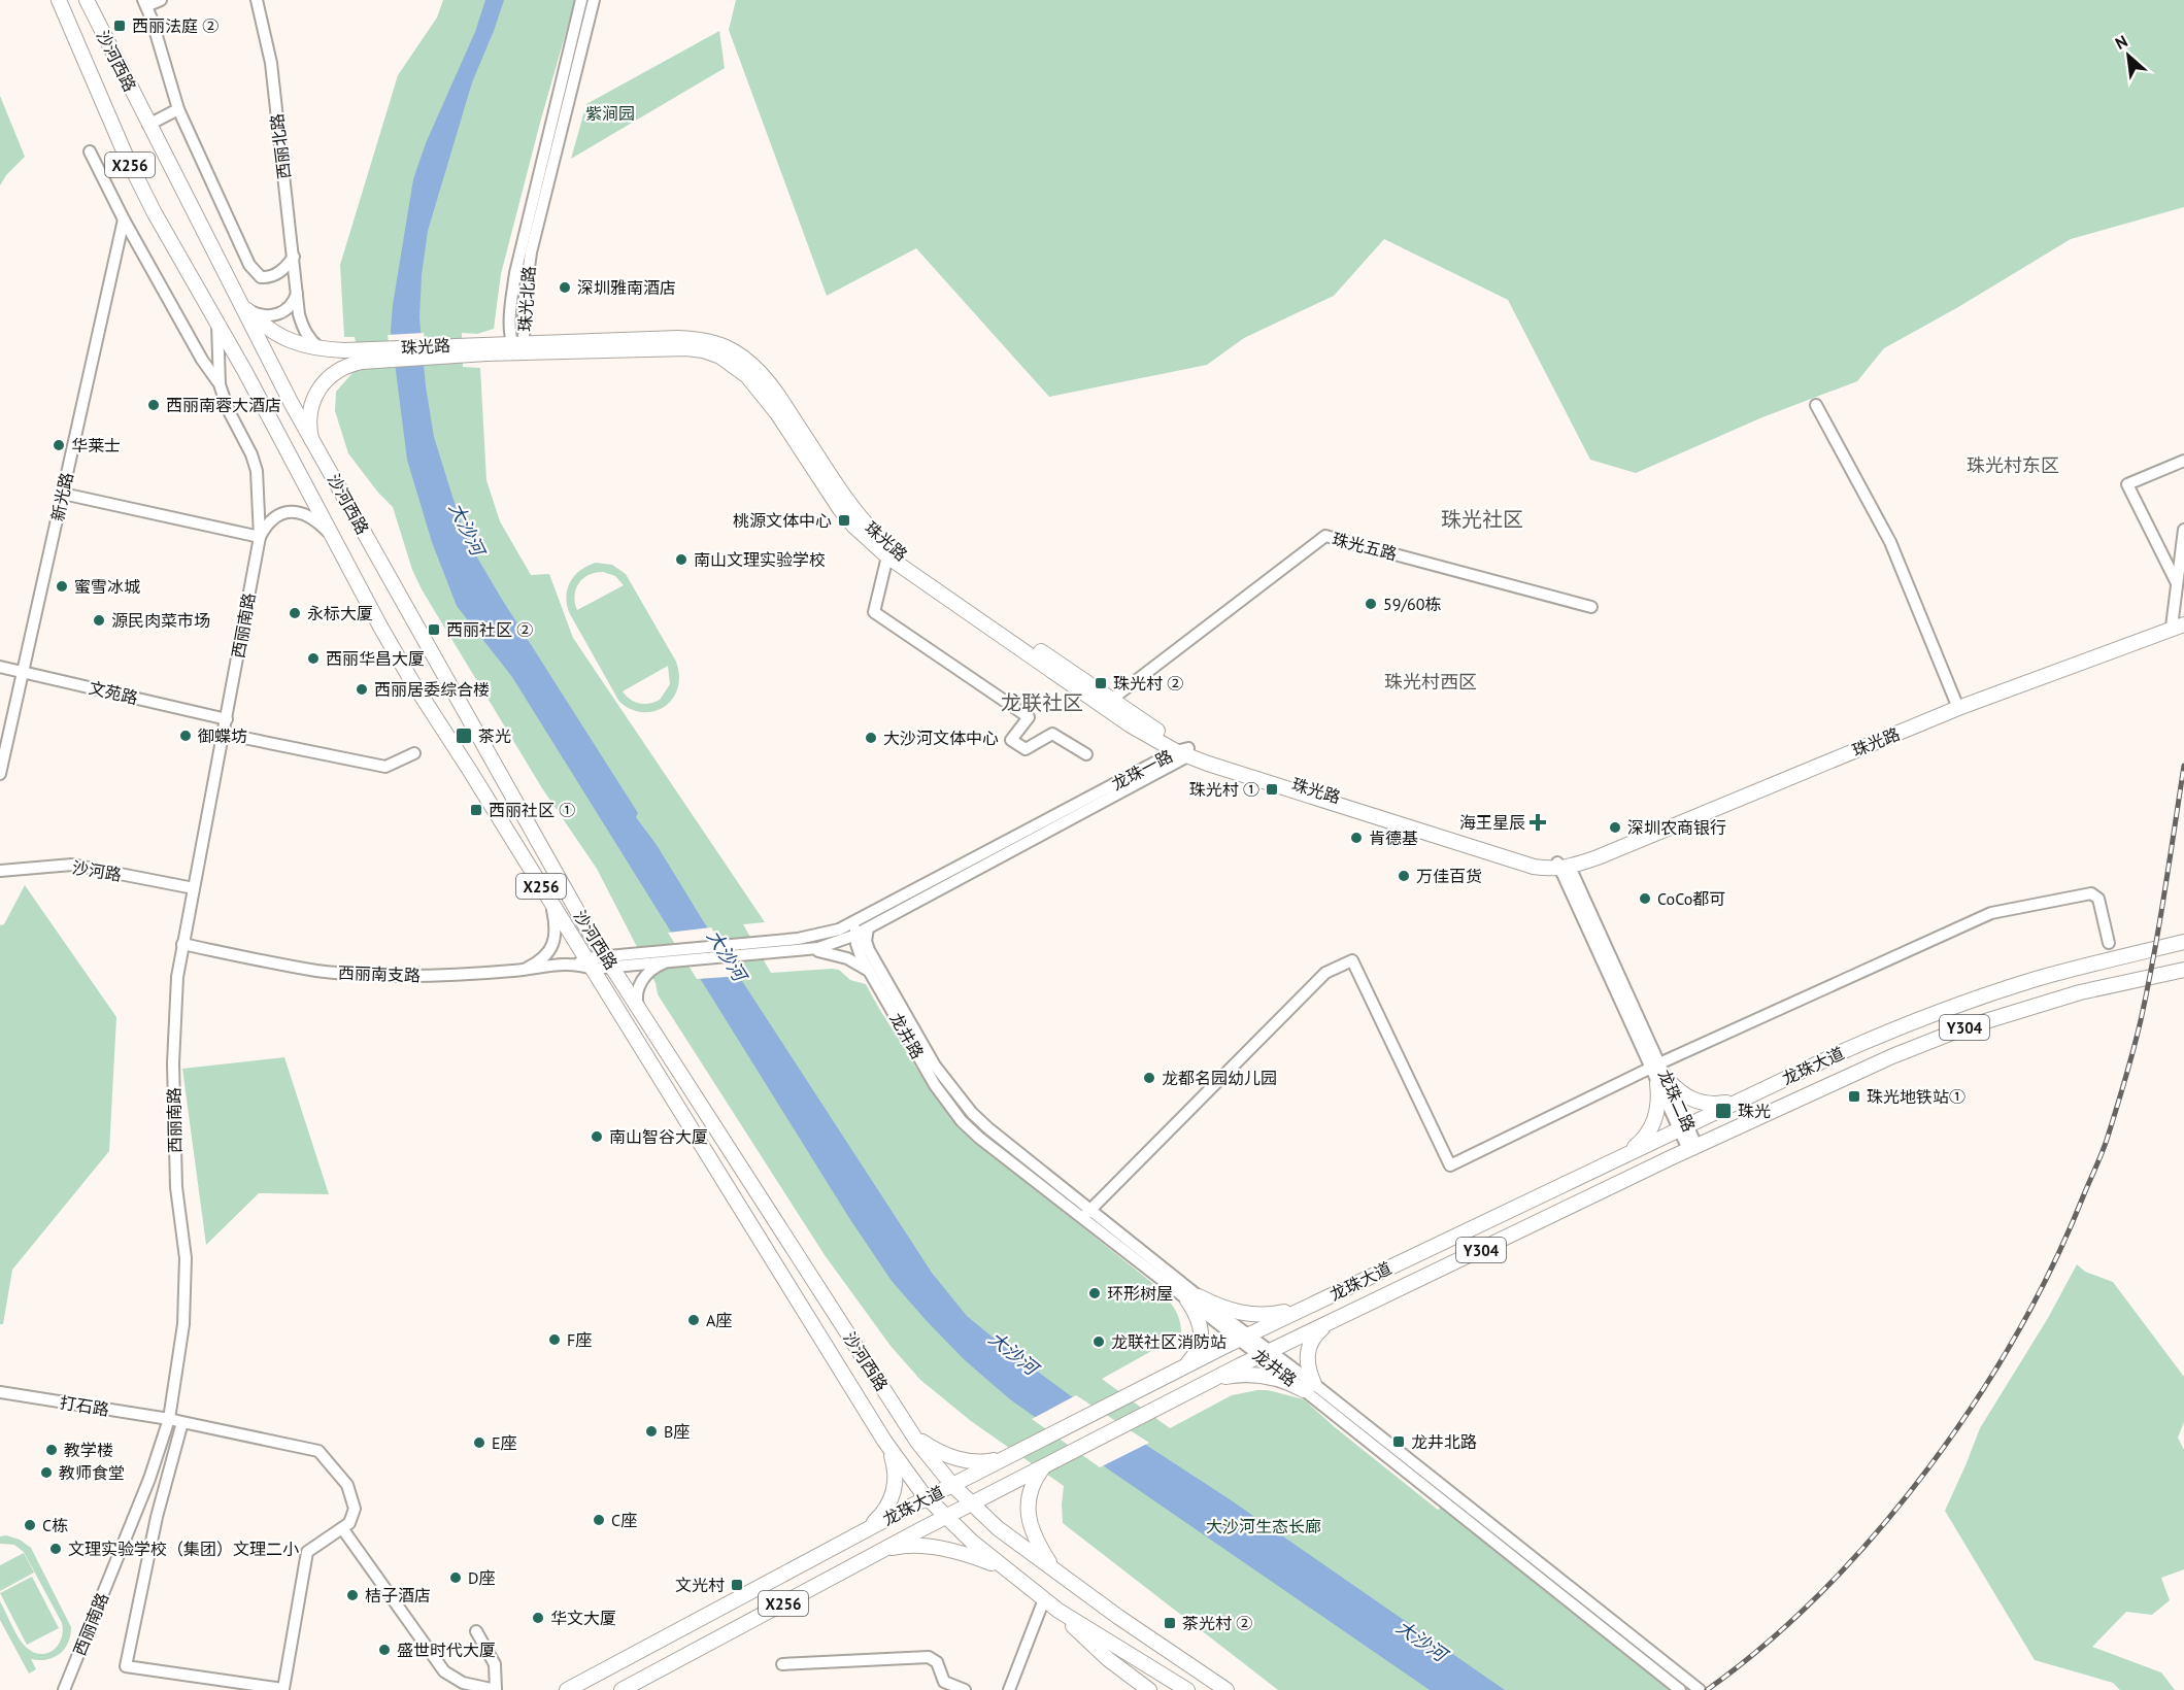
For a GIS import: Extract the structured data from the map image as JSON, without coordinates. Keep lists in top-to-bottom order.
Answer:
{
  "streets": {
    "main road": [
      "沙河西路",
      "X256",
      "珠光路",
      "Y304",
      "龙珠大道"
    ],
    "street": [
      "西丽北路",
      "珠光北路",
      "新光路",
      "珠光五路",
      "西丽南路",
      "文苑路",
      "龙珠一路",
      "沙河路",
      "西丽南支路",
      "龙井路",
      "龙珠二路",
      "打石路"
    ]
  },
  "crossings": [
    ["沙河西路", "X256"],
    ["沙河西路", "珠光路"],
    ["沙河西路", "西丽南路"],
    ["沙河西路", "龙珠一路"],
    ["沙河西路", "西丽南支路"],
    ["沙河西路", "龙珠大道"],
    ["西丽北路", "珠光路"],
    ["X256", "龙珠大道"],
    ["珠光北路", "珠光路"],
    ["珠光路", "珠光五路"],
    ["珠光路", "龙珠一路"],
    ["珠光路", "龙珠二路"],
    ["新光路", "文苑路"],
    ["西丽南路", "文苑路"],
    ["西丽南路", "沙河路"],
    ["西丽南路", "西丽南支路"],
    ["西丽南路", "打石路"],
    ["龙珠一路", "西丽南支路"],
    ["龙珠一路", "龙井路"],
    ["龙井路", "龙珠大道"],
    ["龙珠大道", "龙珠二路"]
  ],
  "districts": [
    "珠光村东区",
    "珠光社区",
    "珠光村西区",
    "龙联社区"
  ],
  "water": ["大沙河"],
  "parks": ["紫涧园", "大沙河生态长廊"],
  "places": {
    "transit": [
      "西丽法庭 ②",
      "桃源文体中心",
      "西丽社区 ②",
      "珠光村 ②",
      "茶光",
      "珠光村 ①",
      "西丽社区 ①",
      "珠光地铁站①",
      "珠光",
      "龙井北路",
      "文光村",
      "茶光村 ②"
    ],
    "other": [
      "深圳雅南酒店",
      "西丽南蓉大酒店",
      "华莱士",
      "南山文理实验学校",
      "蜜雪冰城",
      "59/60栋",
      "永标大厦",
      "源民肉菜市场",
      "西丽华昌大厦",
      "西丽居委综合楼",
      "御蝶坊",
      "大沙河文体中心",
      "深圳农商银行",
      "肯德基",
      "万佳百货",
      "CoCo都可",
      "龙都名园幼儿园",
      "南山智谷大厦",
      "环形树屋",
      "A座",
      "F座",
      "龙联社区消防站",
      "B座",
      "E座",
      "教学楼",
      "教师食堂",
      "C座",
      "C栋",
      "文理实验学校（集团）文理二小",
      "D座",
      "桔子酒店",
      "华文大厦",
      "盛世时代大厦"
    ],
    "health": ["海王星辰"]
  },
  "north": "top left"
}
